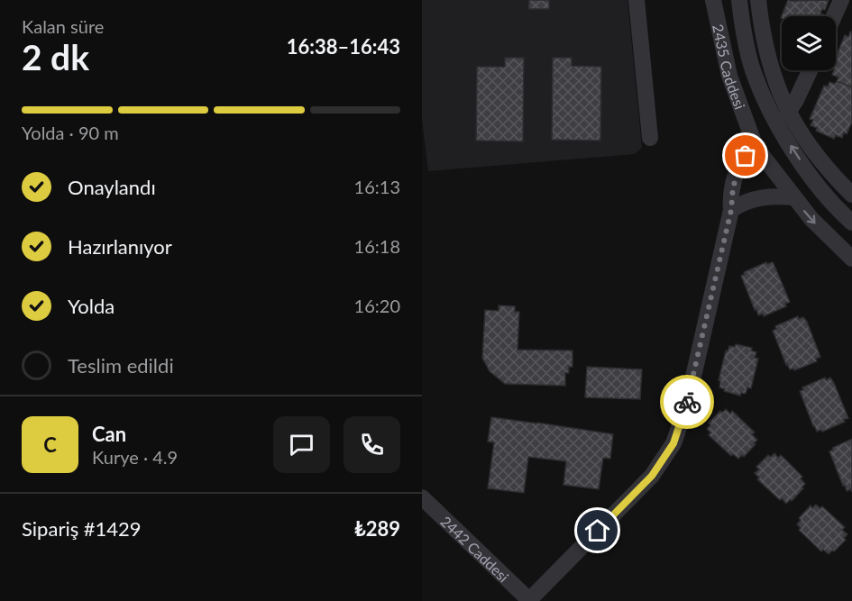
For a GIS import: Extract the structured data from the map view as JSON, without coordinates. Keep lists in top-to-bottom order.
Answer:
{
  "streets": {
    "street": ["2435 Caddesi", "2442 Caddesi"]
  },
  "page": {
    "heading": ["2 dk", "Kalan süre", "16:38–16:43"],
    "panel": [
      "Can",
      "Kurye · 4.9",
      "Sipariş #1429",
      "₺289"
    ],
    "bar": "Yolda · 90 m",
    "list": [
      ["Onaylandı", "16:13"],
      ["Hazırlanıyor", "16:18"],
      ["Yolda", "16:20"],
      "Teslim edildi"
    ],
    "round": "C"
  }
}
